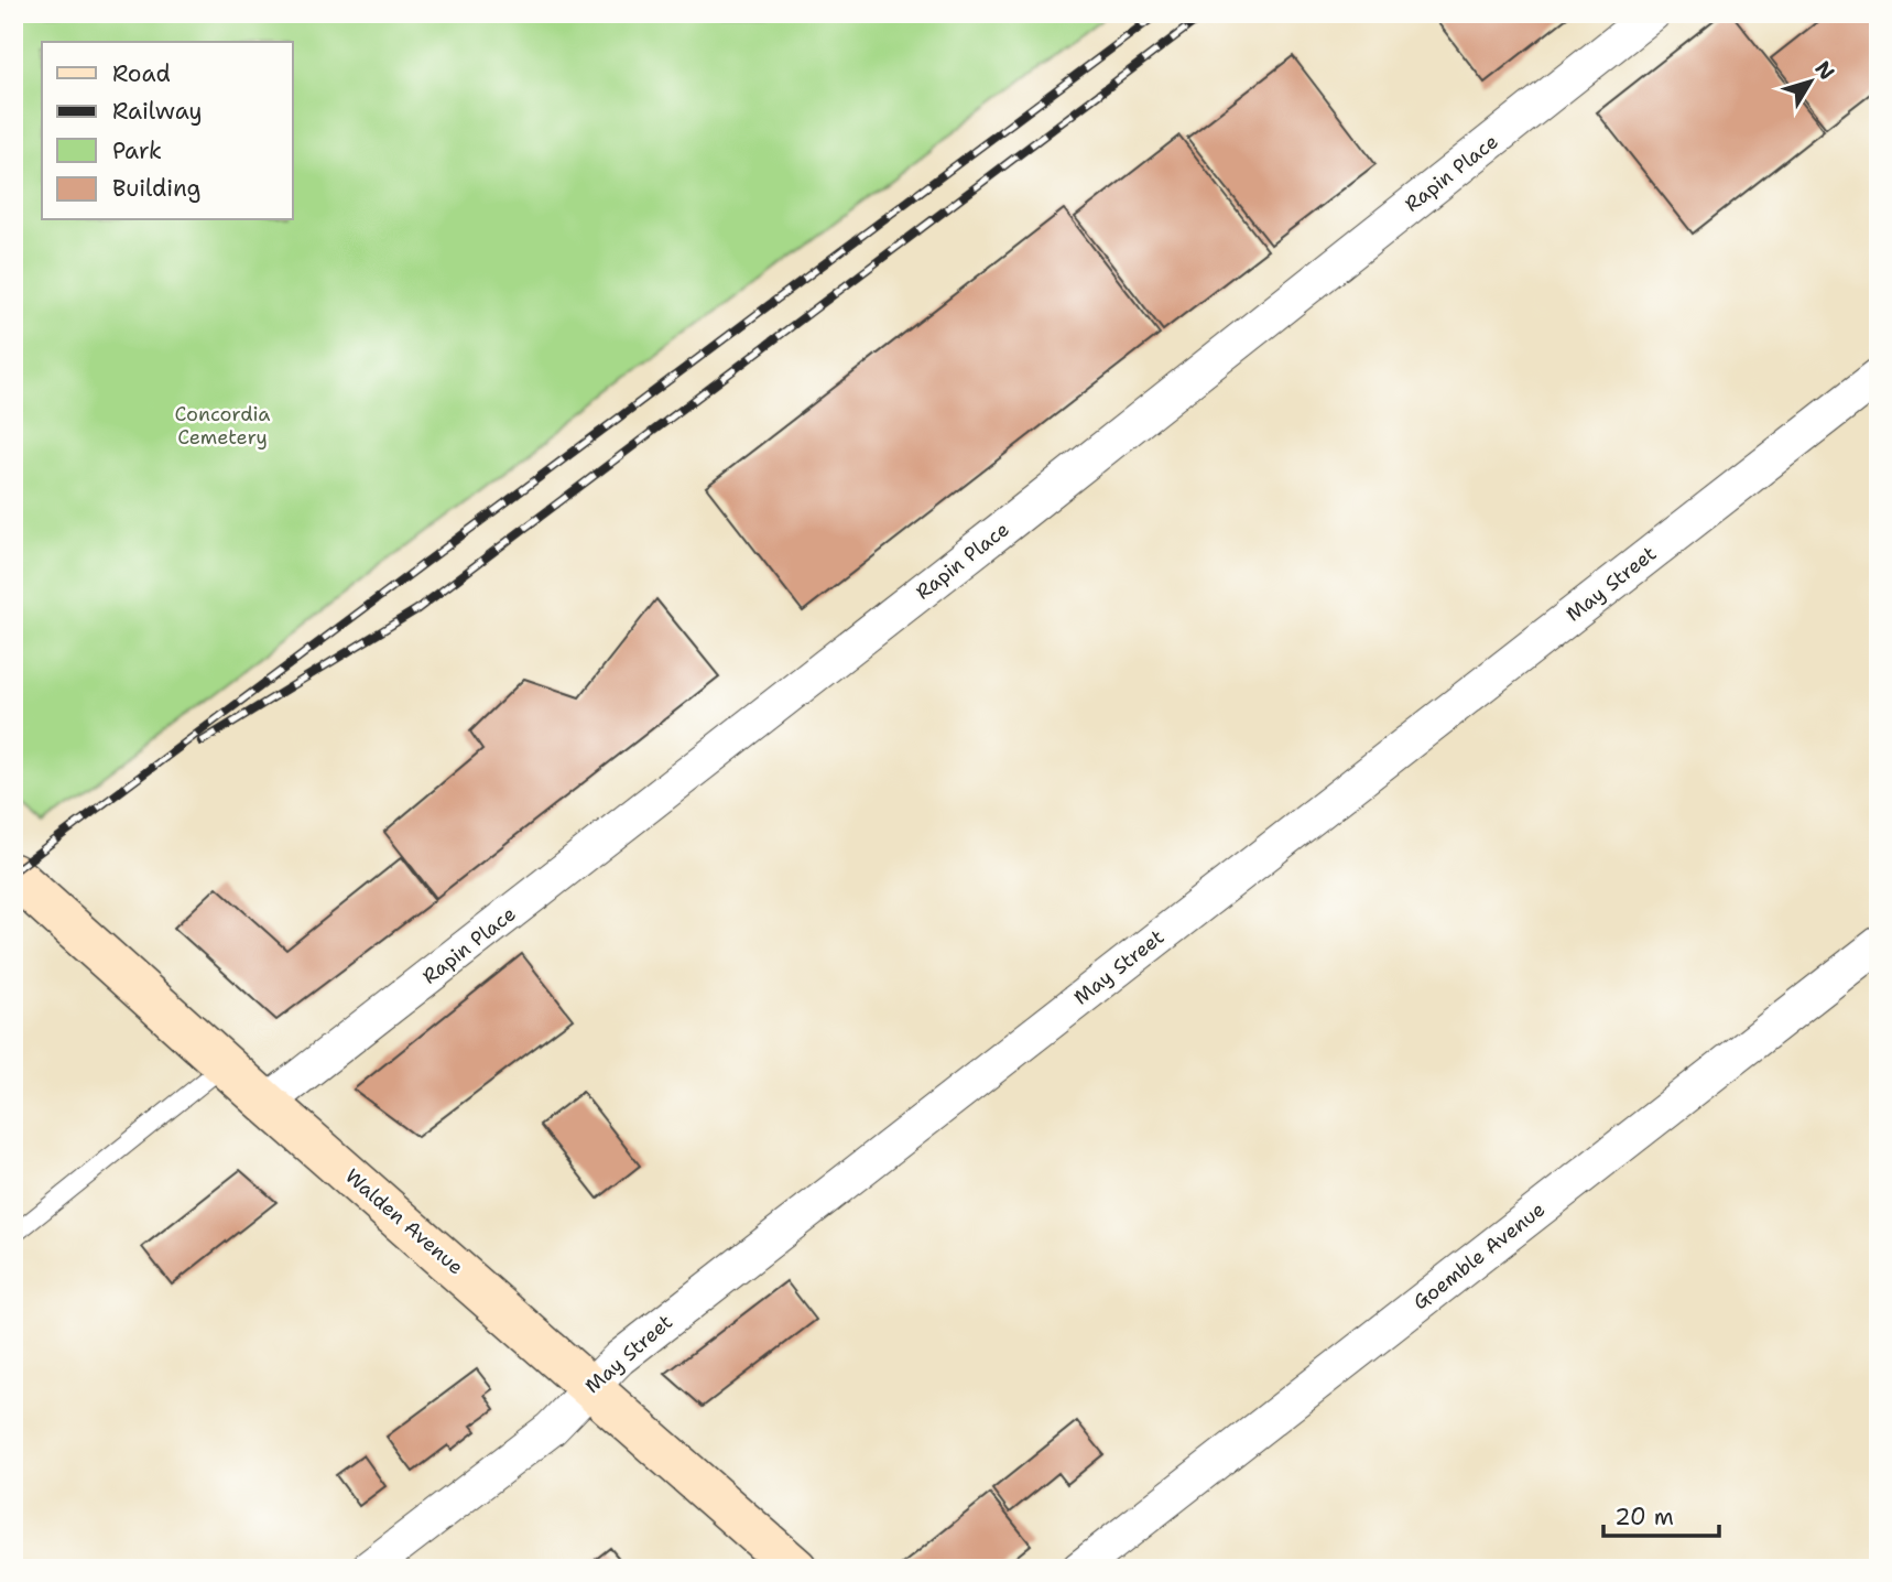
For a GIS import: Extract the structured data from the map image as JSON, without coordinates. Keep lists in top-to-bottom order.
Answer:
{
  "streets": {
    "main road": ["Walden Avenue"],
    "street": ["Rapin Place", "May Street", "Goemble Avenue"]
  },
  "crossings": [
    ["Rapin Place", "Walden Avenue"],
    ["May Street", "Walden Avenue"]
  ],
  "parks": ["Concordia Cemetery"],
  "legend": [
    "Road",
    "Railway",
    "Park",
    "Building"
  ],
  "scale_bar": "20 m",
  "north": "top right"
}
